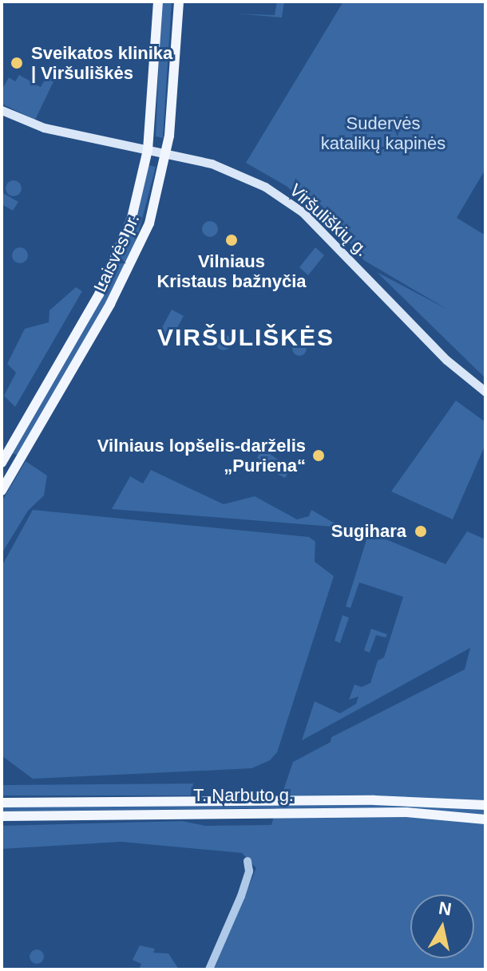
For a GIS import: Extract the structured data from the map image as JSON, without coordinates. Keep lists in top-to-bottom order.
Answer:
{
  "streets": {
    "main road": ["Viršuliškių g.", "Laisvės pr.", "T. Narbuto g."]
  },
  "crossings": [
    ["Viršuliškių g.", "Laisvės pr."]
  ],
  "districts": ["VIRŠULIŠKĖS"],
  "parks": ["Sudervės katalikų kapinės"],
  "places": [
    "Sveikatos klinika | Viršuliškės",
    "Vilniaus Kristaus bažnyčia",
    "Vilniaus lopšelis-darželis „Puriena“",
    "Sugihara"
  ],
  "north": "top"
}
